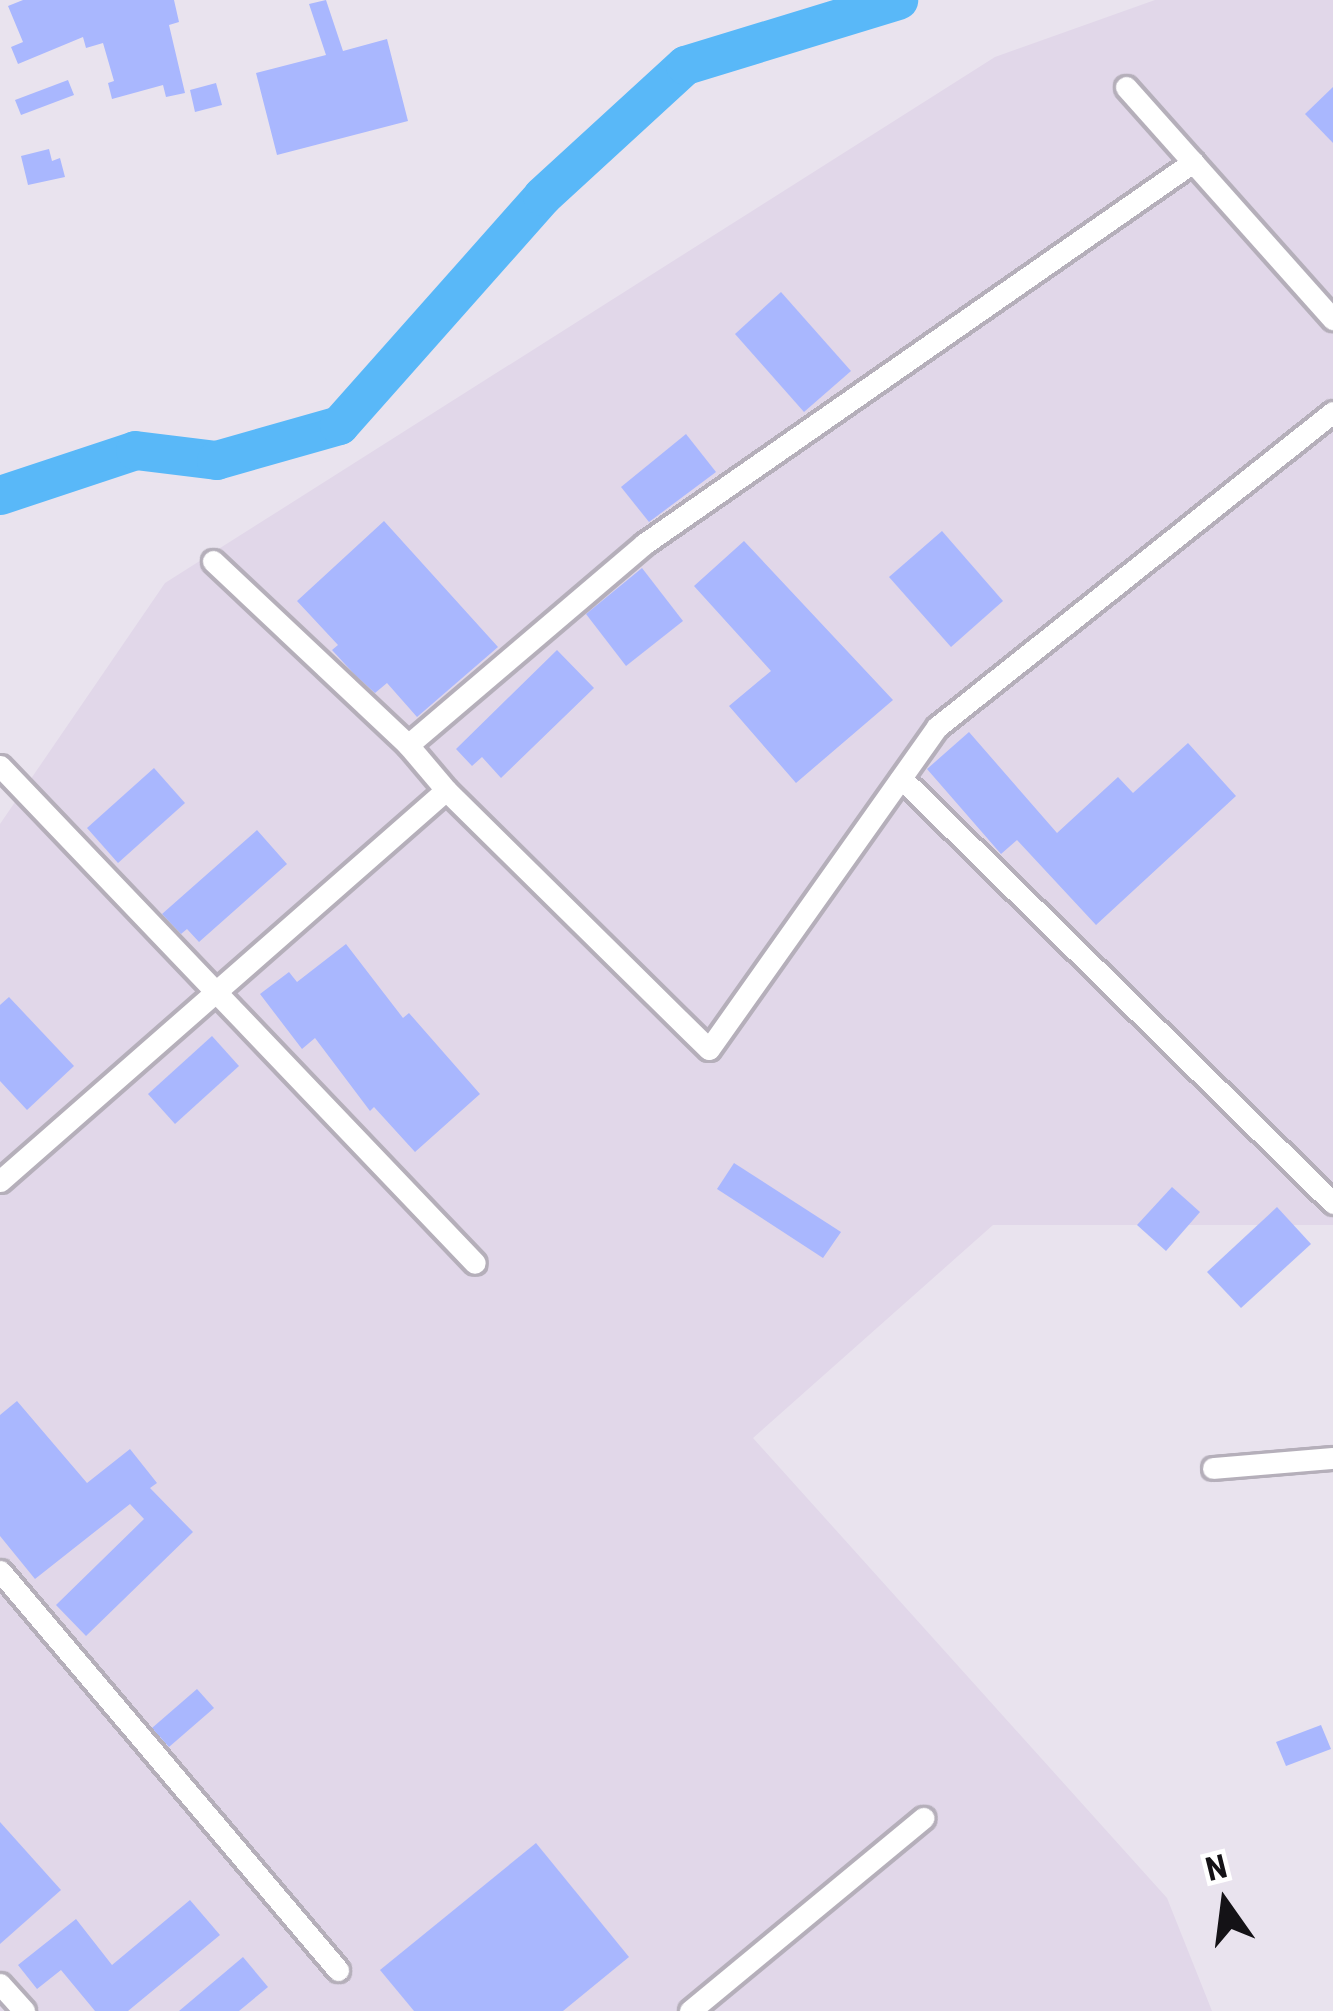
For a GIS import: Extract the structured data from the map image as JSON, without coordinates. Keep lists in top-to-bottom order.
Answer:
{
  "north": "top"
}
